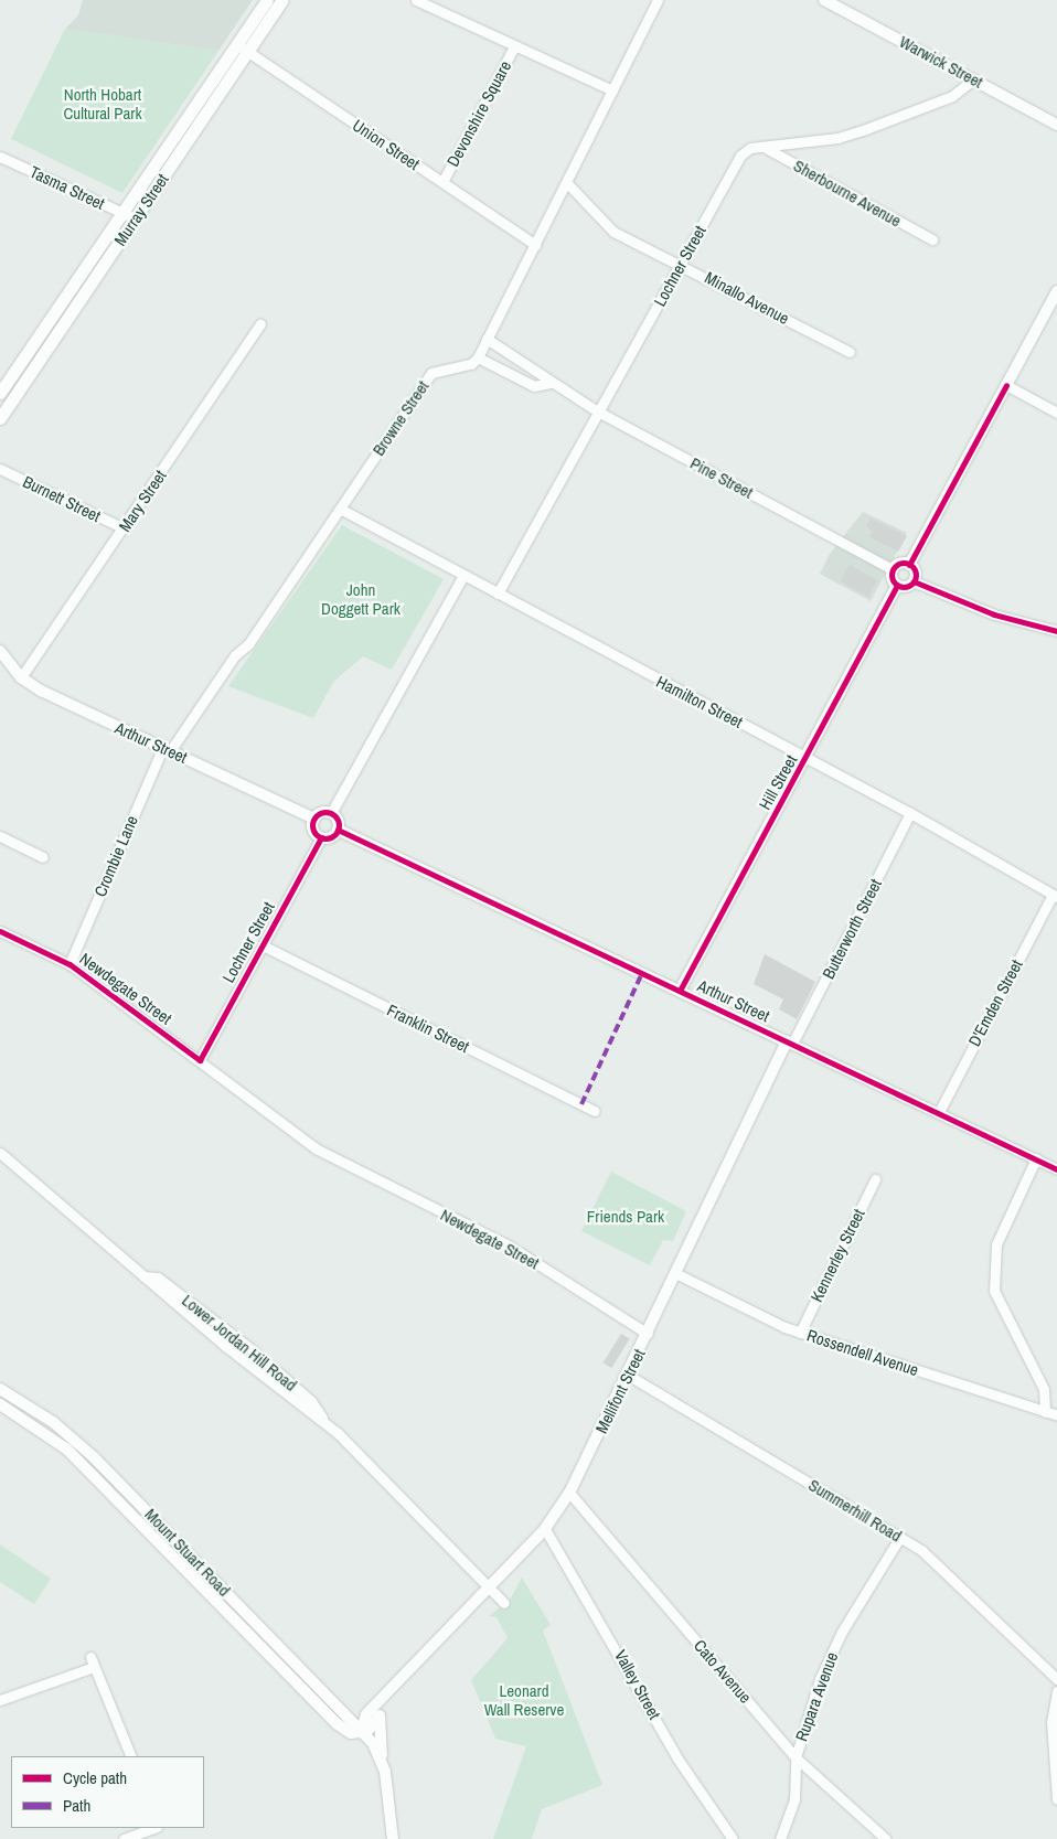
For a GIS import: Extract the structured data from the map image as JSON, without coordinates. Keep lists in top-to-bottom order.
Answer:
{
  "streets": {
    "main road": ["Murray Street"],
    "street": [
      "Warwick Street",
      "Devonshire Square",
      "Union Street",
      "Tasma Street",
      "Sherbourne Avenue",
      "Lochner Street",
      "Minallo Avenue",
      "Browne Street",
      "Pine Street",
      "Burnett Street",
      "Mary Street",
      "Hamilton Street",
      "Arthur Street",
      "Hill Street",
      "Crombie Lane",
      "Butterworth Street",
      "Newdegate Street",
      "D'Emden Street",
      "Franklin Street",
      "Kennerley Street",
      "Lower Jordan Hill Road",
      "Rossendell Avenue",
      "Mellifont Street",
      "Summerhill Road",
      "Mount Stuart Road",
      "Cato Avenue",
      "Valley Street",
      "Rupara Avenue"
    ]
  },
  "crossings": [
    ["Warwick Street", "Lochner Street"],
    ["Devonshire Square", "Union Street"],
    ["Union Street", "Murray Street"],
    ["Tasma Street", "Murray Street"],
    ["Sherbourne Avenue", "Lochner Street"],
    ["Lochner Street", "Minallo Avenue"],
    ["Lochner Street", "Pine Street"],
    ["Lochner Street", "Hamilton Street"],
    ["Lochner Street", "Arthur Street"],
    ["Lochner Street", "Newdegate Street"],
    ["Lochner Street", "Franklin Street"],
    ["Browne Street", "Pine Street"],
    ["Browne Street", "Hamilton Street"],
    ["Browne Street", "Arthur Street"],
    ["Browne Street", "Crombie Lane"],
    ["Pine Street", "Hill Street"],
    ["Burnett Street", "Mary Street"],
    ["Mary Street", "Arthur Street"],
    ["Hamilton Street", "Hill Street"],
    ["Hamilton Street", "Butterworth Street"],
    ["Hamilton Street", "D'Emden Street"],
    ["Arthur Street", "Hill Street"],
    ["Arthur Street", "Crombie Lane"],
    ["Arthur Street", "Butterworth Street"],
    ["Arthur Street", "D'Emden Street"],
    ["Arthur Street", "Mellifont Street"],
    ["Crombie Lane", "Newdegate Street"],
    ["Butterworth Street", "Mellifont Street"],
    ["Newdegate Street", "Mellifont Street"],
    ["Kennerley Street", "Rossendell Avenue"],
    ["Lower Jordan Hill Road", "Mellifont Street"],
    ["Rossendell Avenue", "Mellifont Street"],
    ["Mellifont Street", "Summerhill Road"],
    ["Mellifont Street", "Mount Stuart Road"],
    ["Mellifont Street", "Cato Avenue"],
    ["Mellifont Street", "Valley Street"],
    ["Summerhill Road", "Rupara Avenue"],
    ["Cato Avenue", "Rupara Avenue"]
  ],
  "parks": [
    "North Hobart Cultural Park",
    "John Doggett Park",
    "Friends Park",
    "Leonard Wall Reserve"
  ],
  "legend": ["Cycle path", "Path"]
}
